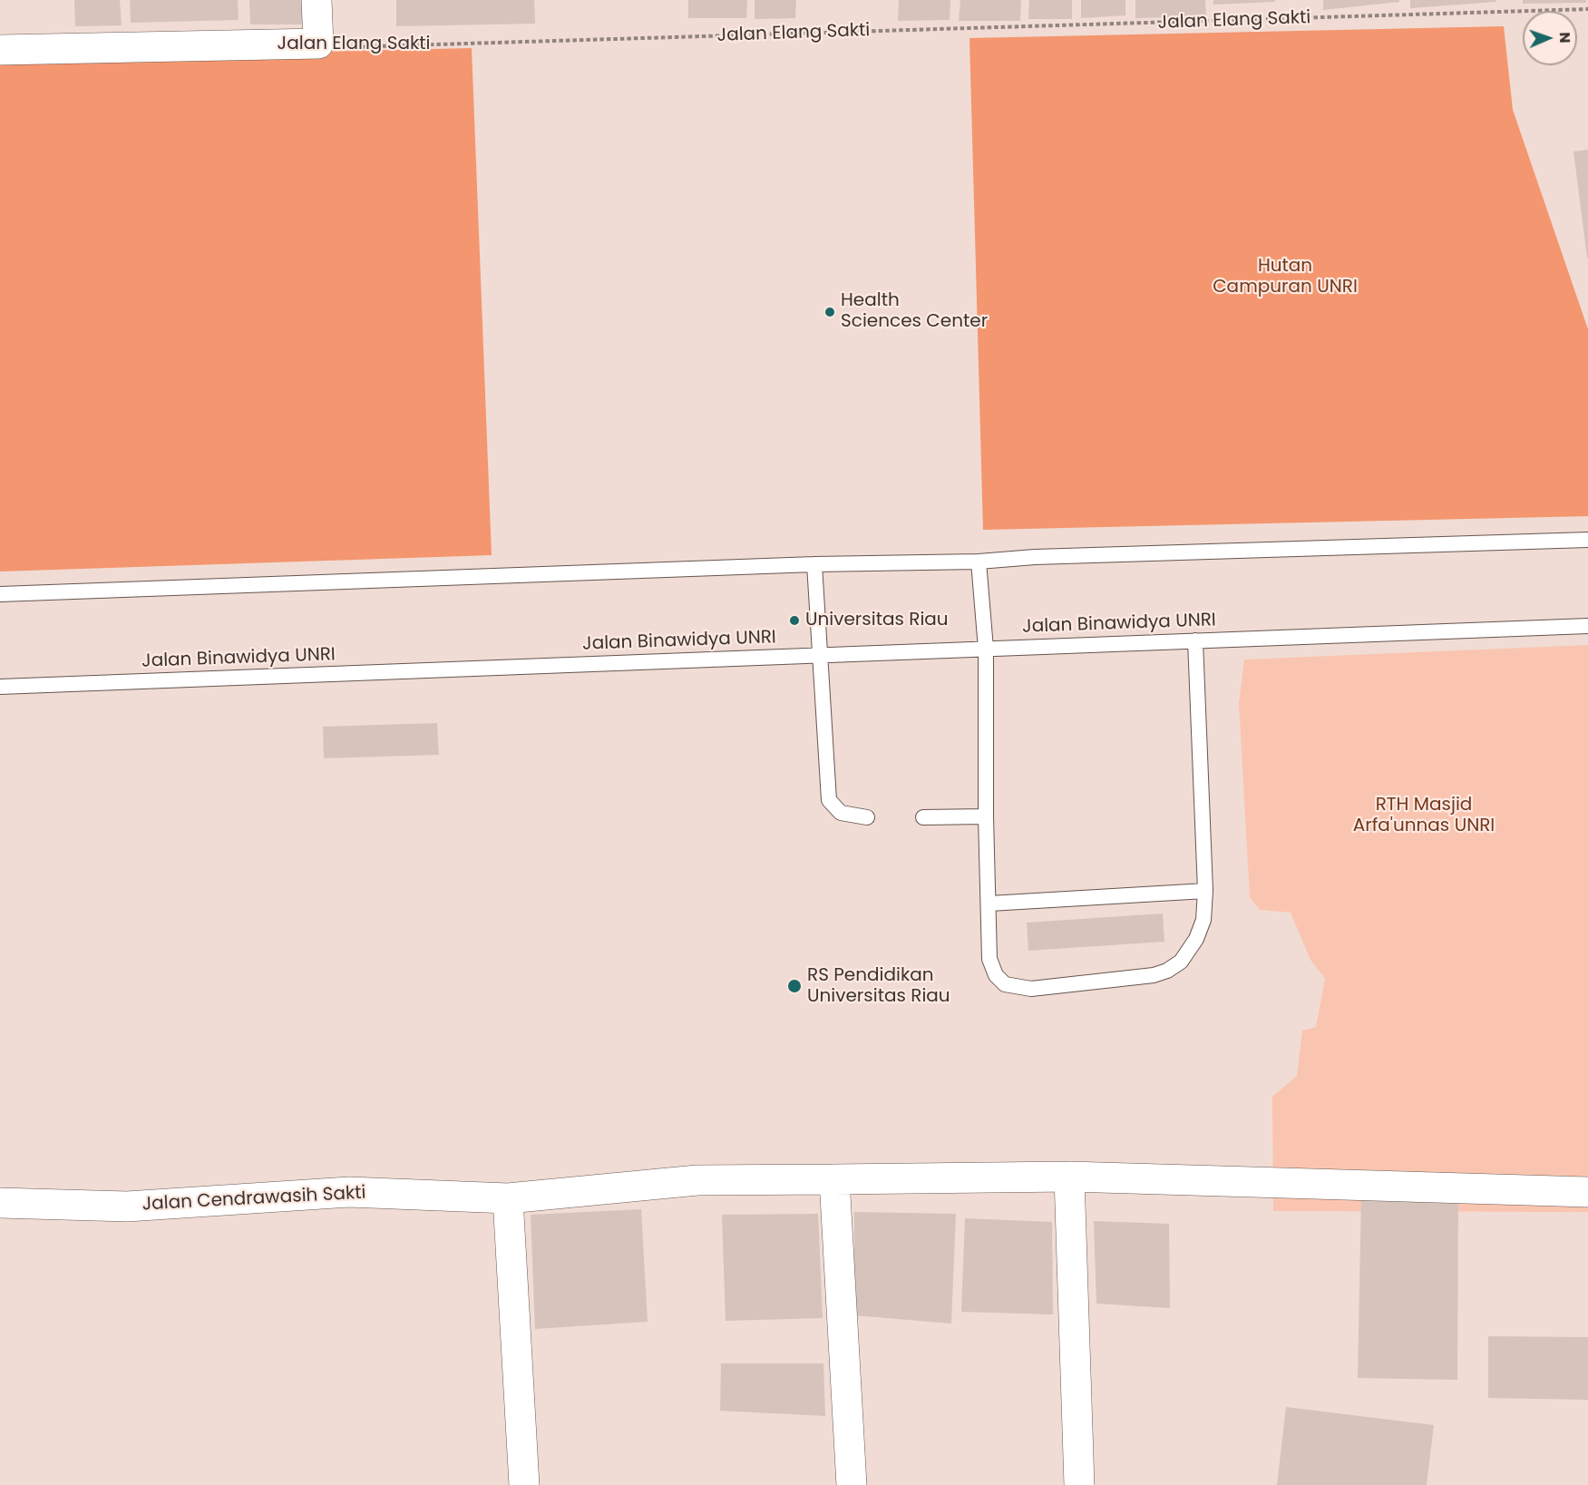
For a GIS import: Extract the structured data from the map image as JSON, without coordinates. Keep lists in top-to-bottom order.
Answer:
{
  "streets": {
    "street": ["Jalan Elang Sakti", "Jalan Cendrawasih Sakti"],
    "lane": ["Jalan Binawidya UNRI"]
  },
  "parks": ["Hutan Campuran UNRI", "RTH Masjid Arfa'unnas UNRI"],
  "places": ["Health Sciences Center", "Universitas Riau", "RS Pendidikan Universitas Riau"],
  "north": "right"
}
